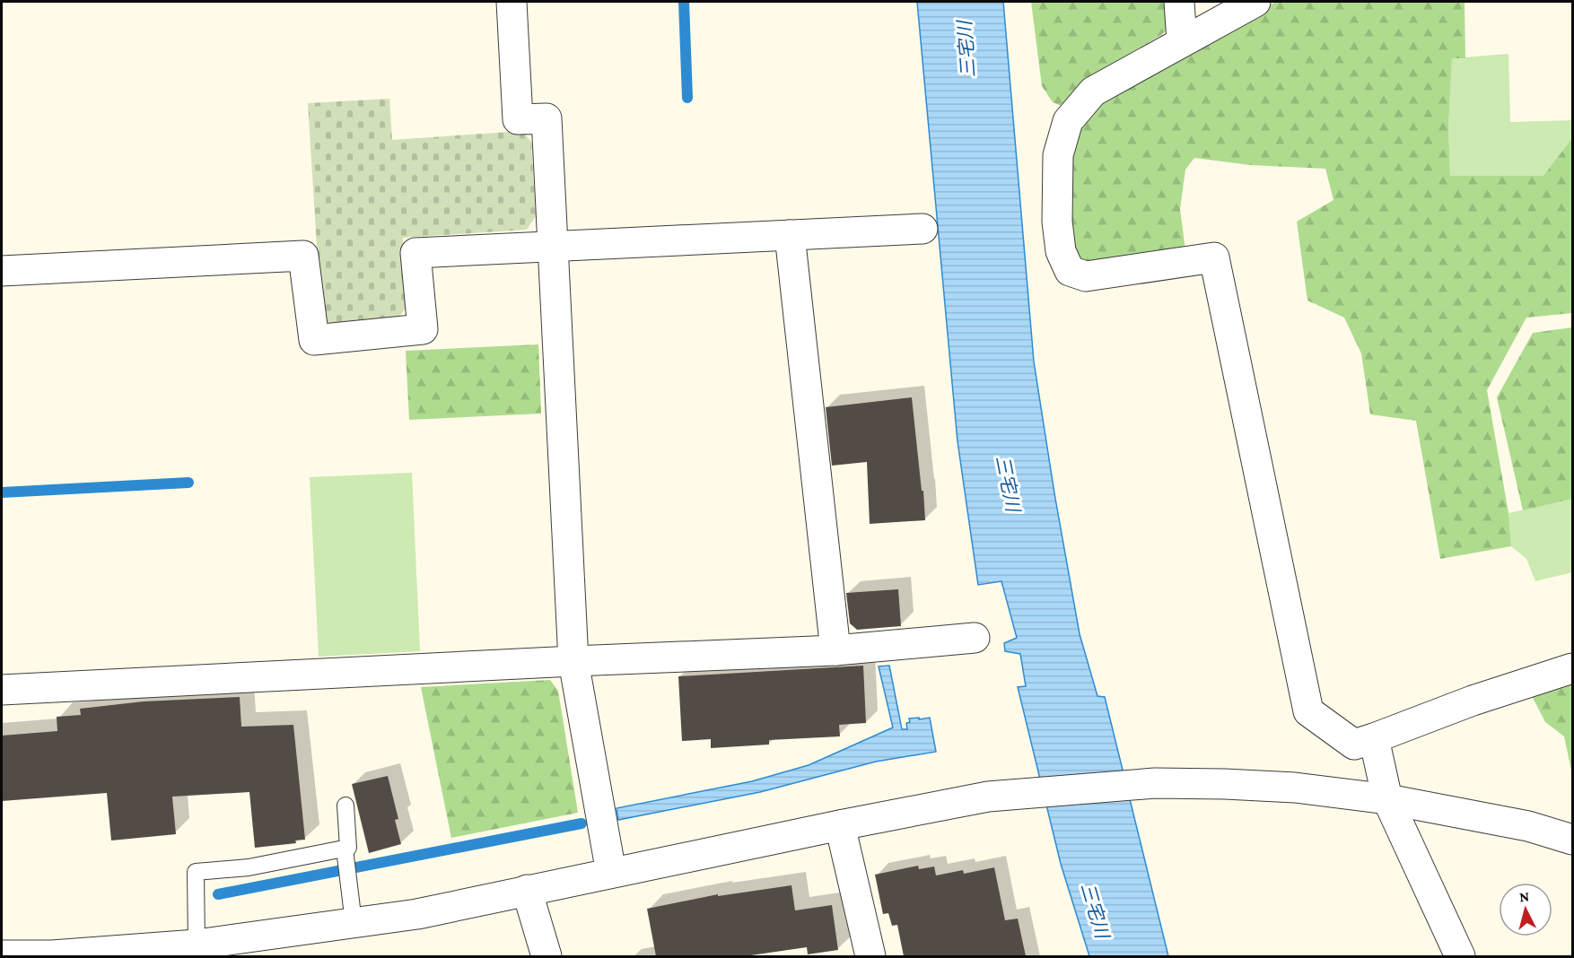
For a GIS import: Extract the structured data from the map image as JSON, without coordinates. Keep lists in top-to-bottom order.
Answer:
{
  "water": ["三宅川"],
  "north": "top"
}
